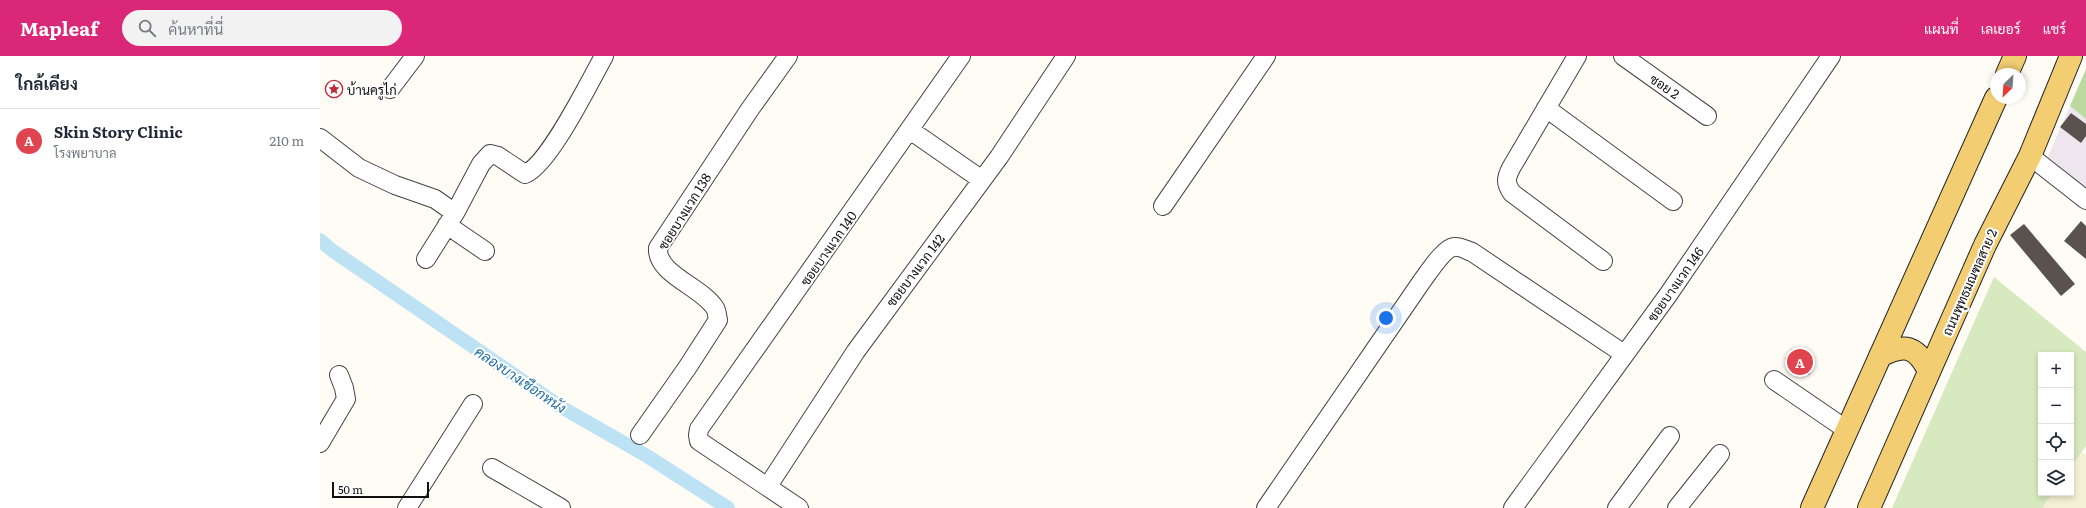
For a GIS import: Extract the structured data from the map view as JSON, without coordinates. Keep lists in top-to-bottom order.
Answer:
{
  "streets": {
    "main road": ["ถนนพุทธมณฑลสาย 2"],
    "street": [
      "ซอย 2",
      "ซอยบางแวก 138",
      "ซอยบางแวก 140",
      "ซอยบางแวก 142",
      "ซอยบางแวก 146"
    ]
  },
  "crossings": [
    ["ซอยบางแวก 140", "ซอยบางแวก 142"]
  ],
  "water": ["คลองบางเชือกหนัง"],
  "places": {
    "place": ["บ้านครูไก่"]
  },
  "scale_bar": "50 m",
  "north": "bottom left",
  "page": {
    "header": "Mapleaf",
    "search": "ค้นหาที่นี่",
    "nav": ["แผนที่", "เลเยอร์", "แชร์"],
    "heading": "ใกล้เคียง",
    "list": [
      {
        "mark": "A",
        "name": "Skin Story Clinic",
        "note": "โรงพยาบาล",
        "value": "210 m"
      }
    ],
    "pins": "A",
    "map_buttons": ["+", "−"],
    "scale": "50 m"
  }
}
